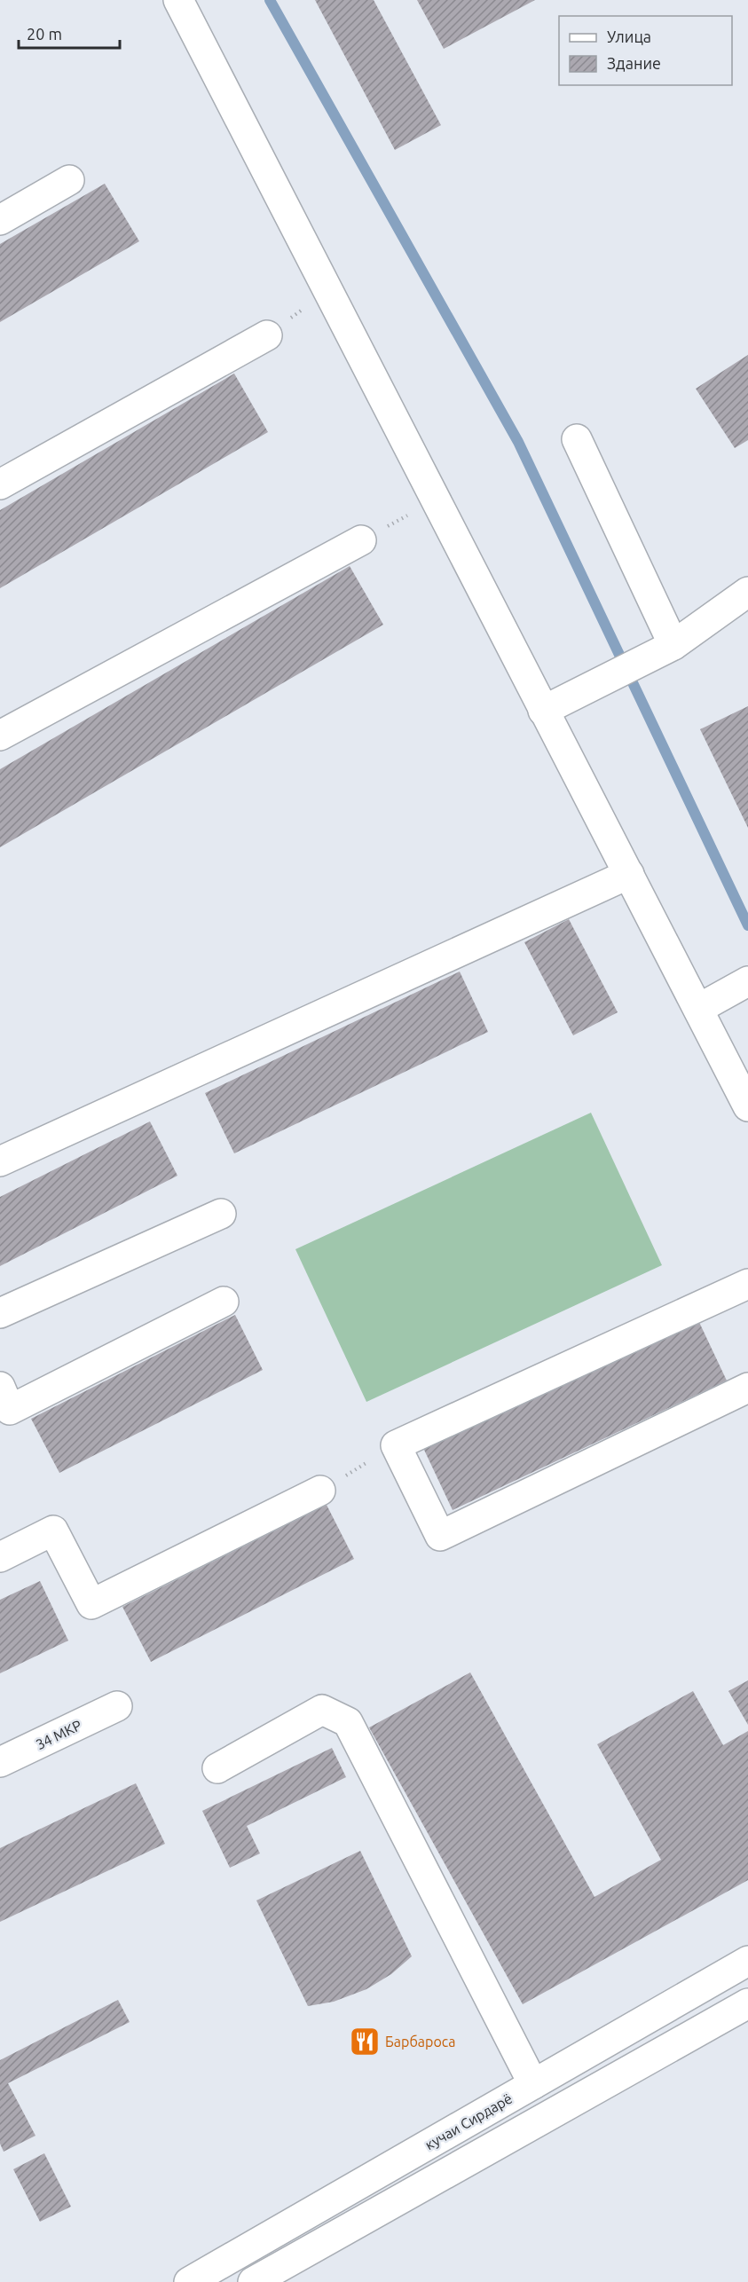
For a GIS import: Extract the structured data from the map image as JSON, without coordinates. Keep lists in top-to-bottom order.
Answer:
{
  "streets": {
    "main road": ["34 МКР", "кучаи Сирдарё"]
  },
  "places": {
    "restaurant": ["Барбароса"]
  },
  "legend": ["Улица", "Здание"],
  "scale_bar": "20 m"
}
